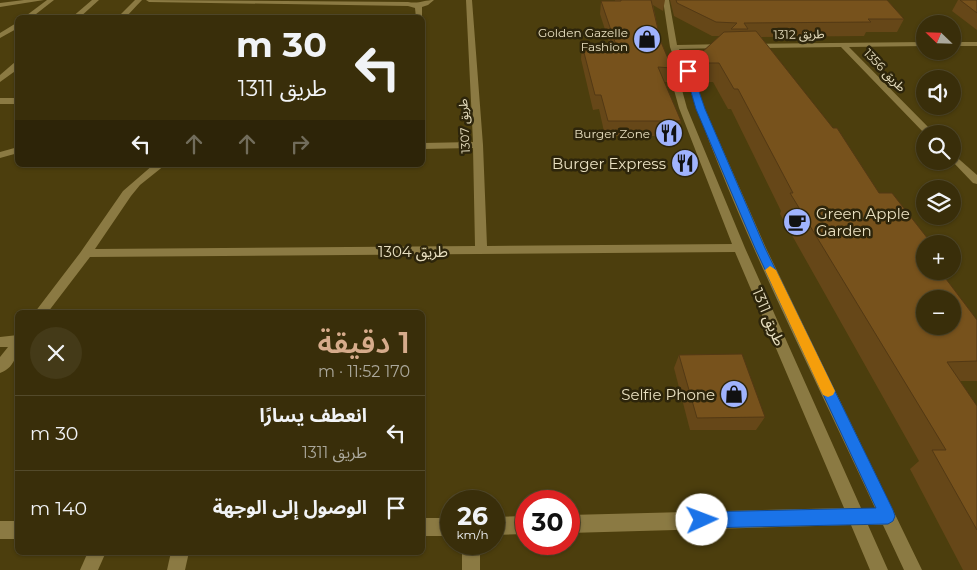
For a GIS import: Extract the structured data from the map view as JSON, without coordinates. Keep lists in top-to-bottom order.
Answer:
{
  "streets": {
    "street": [
      "طريق 1312",
      "طريق 1356",
      "طريق 1307",
      "طريق 1304",
      "طريق 1311"
    ]
  },
  "crossings": [
    ["طريق 1312", "طريق 1356"],
    ["طريق 1307", "طريق 1304"],
    ["طريق 1304", "طريق 1311"]
  ],
  "places": {
    "shop": ["Golden Gazelle Fashion", "Selfie Phone"],
    "restaurant": ["Burger Zone", "Burger Express"],
    "cafe": ["Green Apple Garden"]
  },
  "north": "top left",
  "page": {
    "map_buttons": ["+", "−"],
    "turn": ["30 m", "طريق 1311"],
    "heading": ["1 دقيقة", "170 m · 11:52"],
    "list": [
      {
        "name": "انعطف يسارًا",
        "note": "طريق 1311",
        "value": "30 m"
      },
      {
        "name": "الوصول إلى الوجهة",
        "value": "140 m"
      }
    ],
    "speed": "26 km/h",
    "limit": "30"
  }
}
